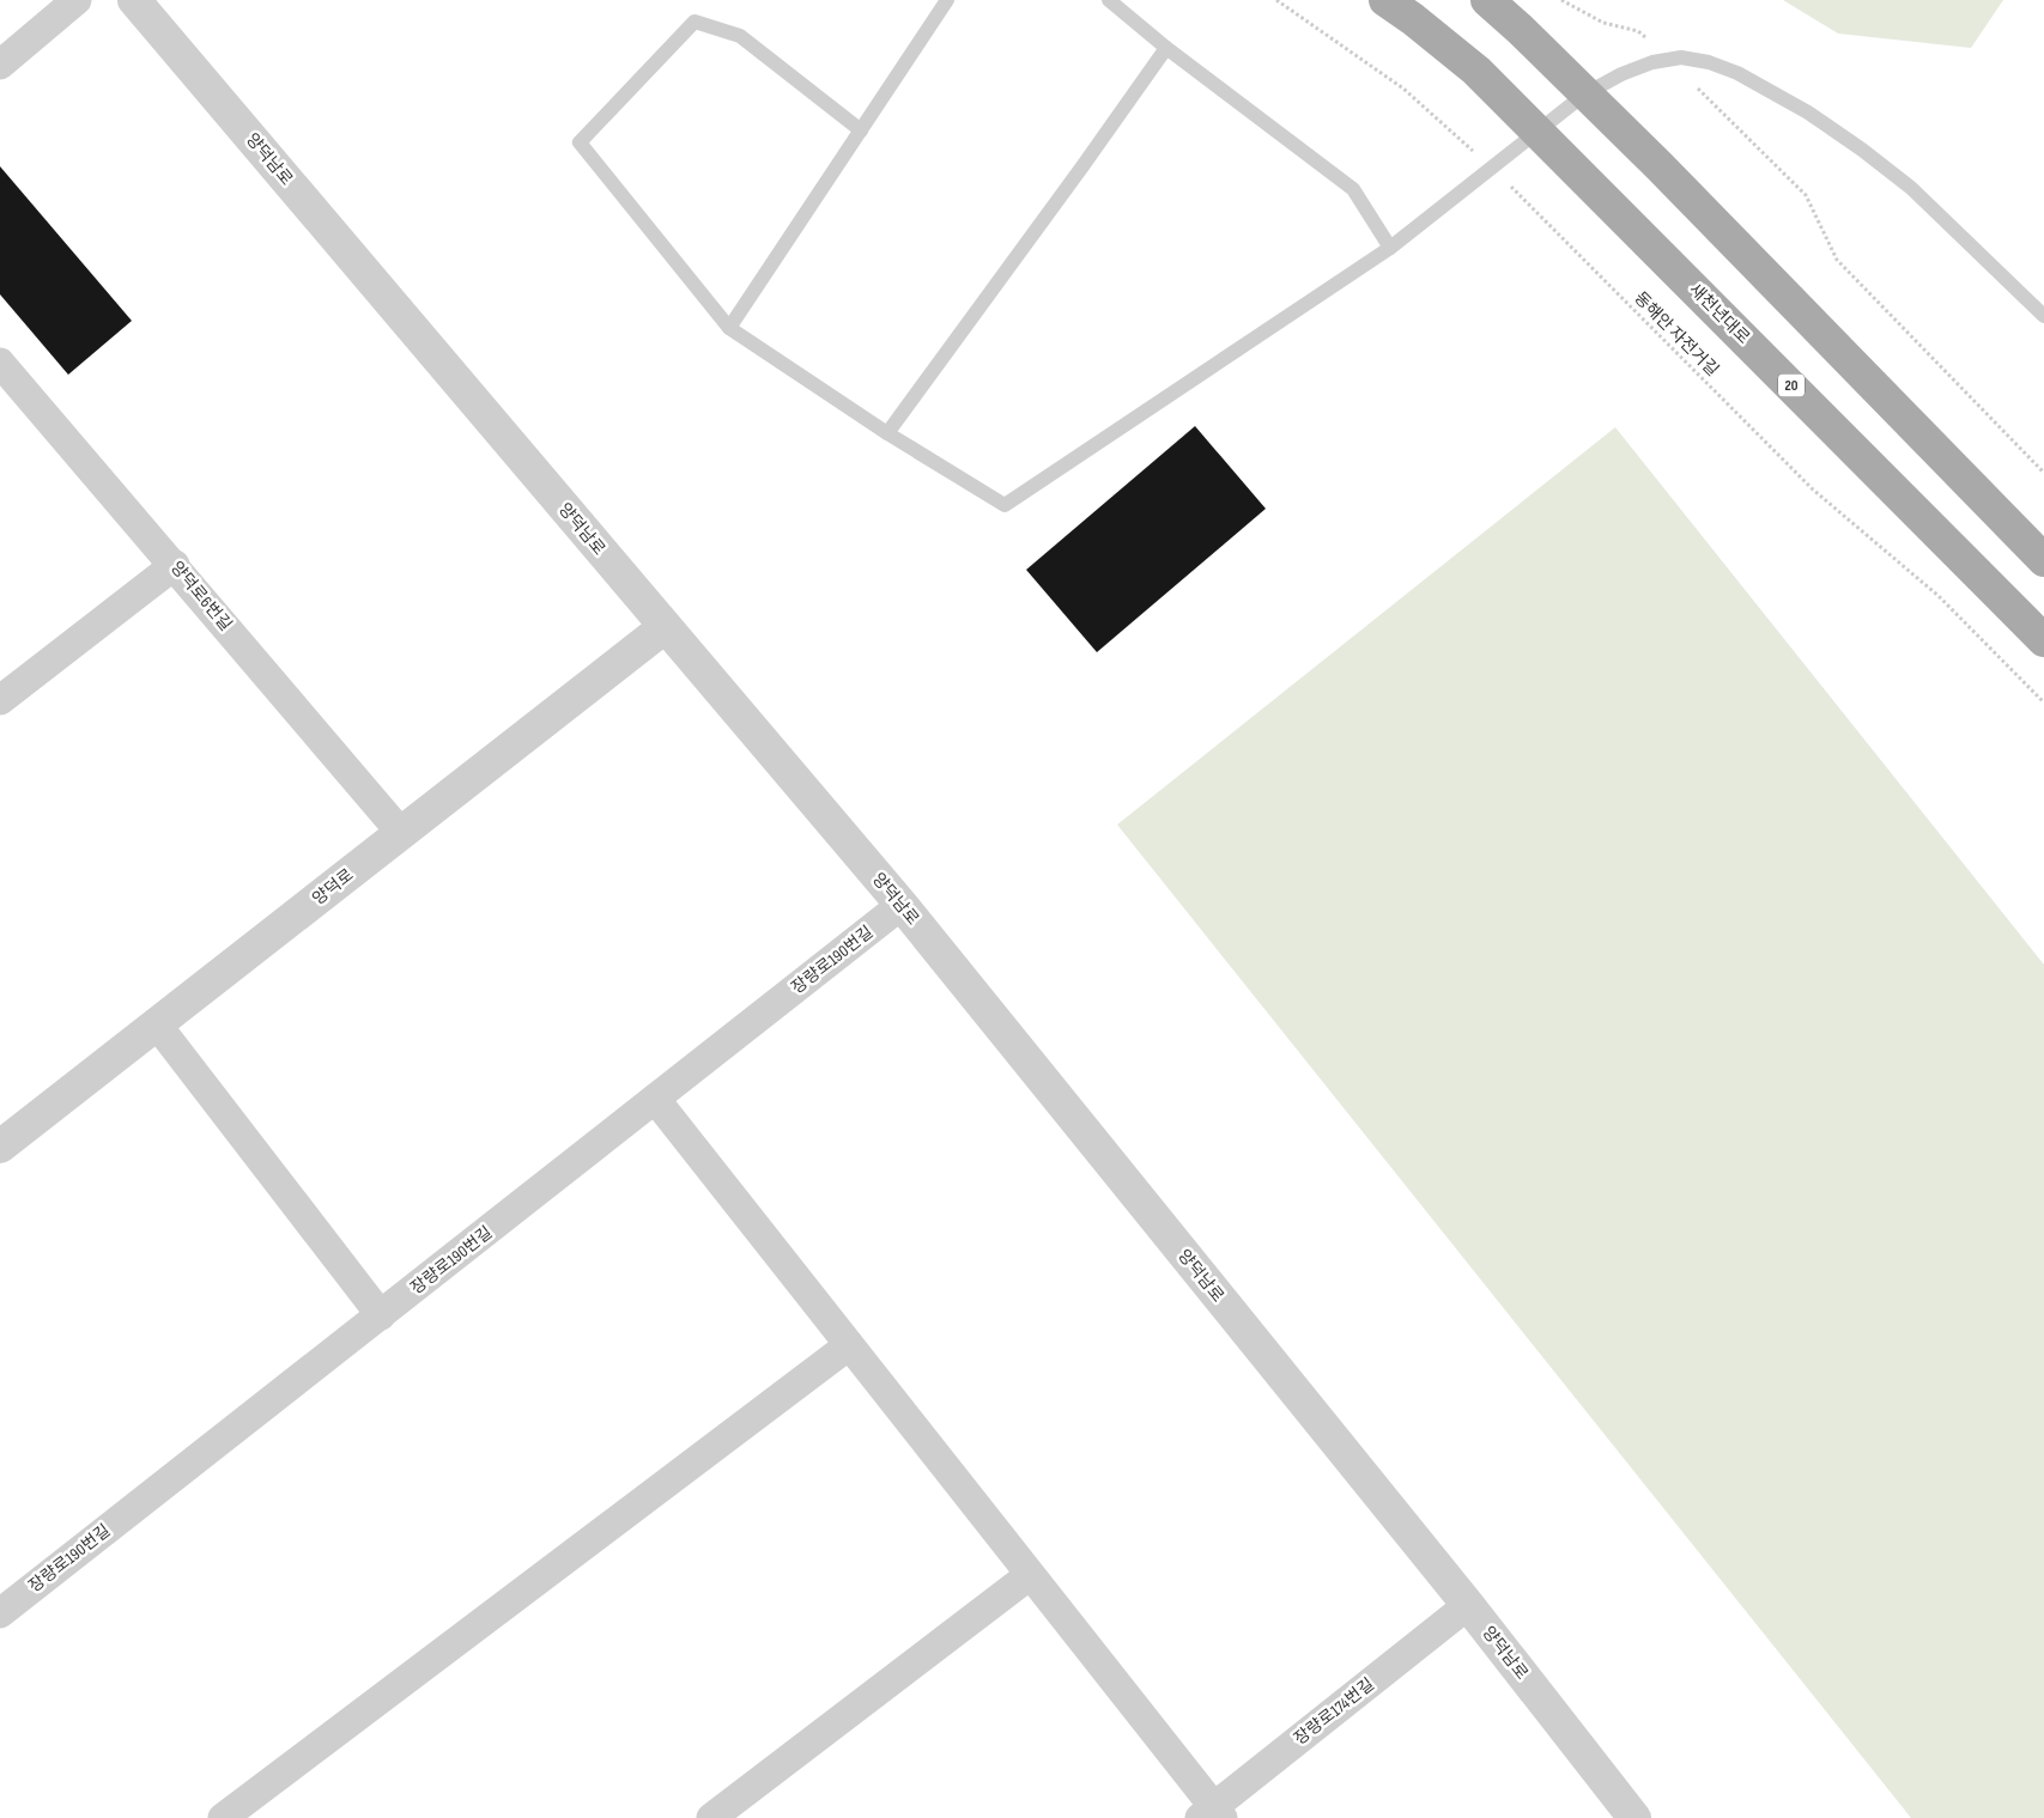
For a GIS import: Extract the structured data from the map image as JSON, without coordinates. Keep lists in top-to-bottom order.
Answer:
{
  "streets": {
    "main road": ["새천년대로", "20"],
    "street": [
      "양덕남로",
      "양덕로6번길",
      "양덕로",
      "장량로190번길",
      "장량로174번길"
    ],
    "path": ["동해안 자전거길"]
  },
  "crossings": [
    ["양덕남로", "양덕로"],
    ["양덕남로", "장량로190번길"],
    ["양덕남로", "장량로174번길"],
    ["양덕로6번길", "양덕로"]
  ]
}
